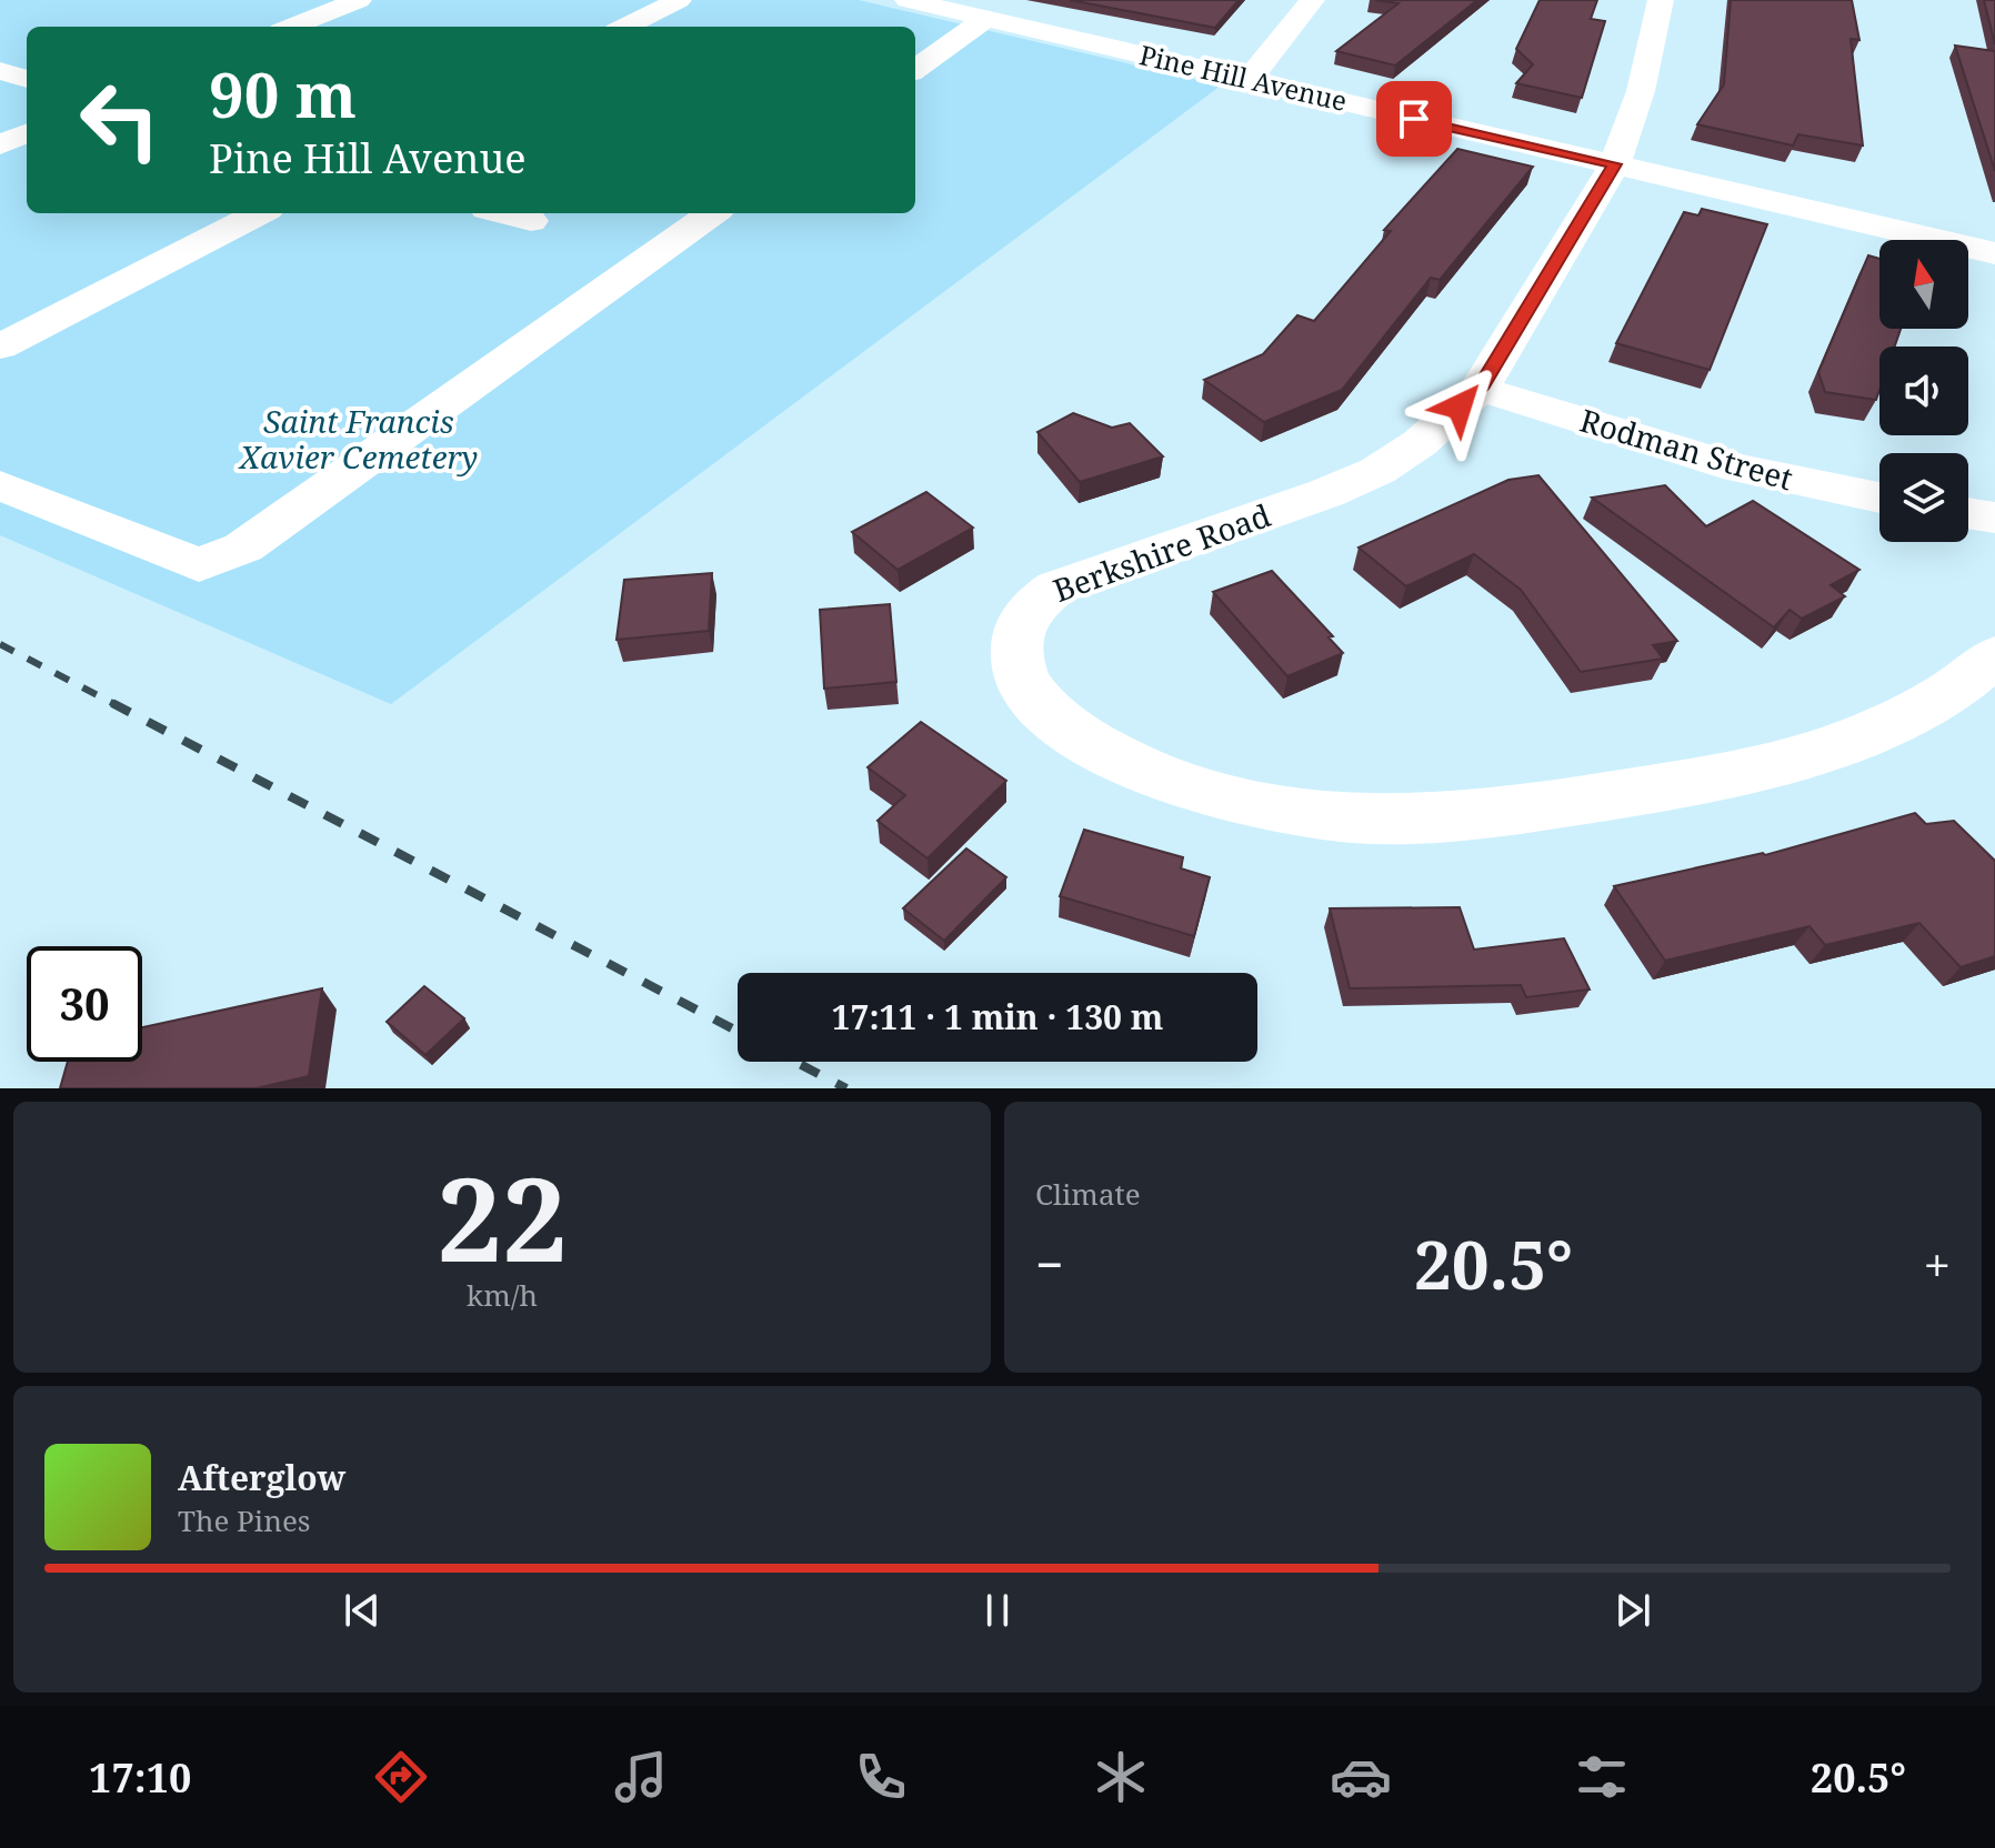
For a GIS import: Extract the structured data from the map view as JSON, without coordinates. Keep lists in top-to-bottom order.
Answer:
{
  "streets": {
    "street": ["Pine Hill Avenue", "Rodman Street", "Berkshire Road"]
  },
  "crossings": [
    ["Pine Hill Avenue", "Berkshire Road"],
    ["Rodman Street", "Berkshire Road"]
  ],
  "parks": ["Saint Francis Xavier Cemetery"],
  "north": "top",
  "page": {
    "turn": ["90 m", "Pine Hill Avenue"],
    "limit": "30",
    "trip": "17:11 · 1 min · 130 m",
    "tile": [
      ["22", "km/h"],
      "Climate"
    ],
    "heat": ["−", "20.5°", "+"],
    "song": ["Afterglow", "The Pines"],
    "tabs": ["17:10", "20.5°"]
  }
}
